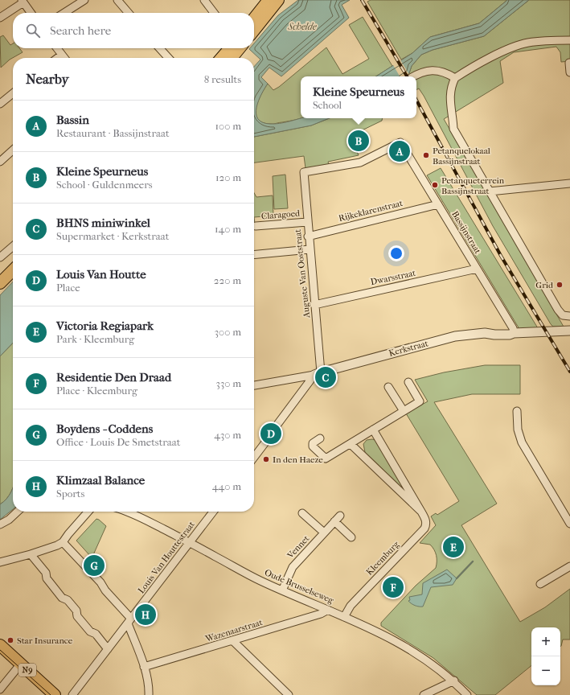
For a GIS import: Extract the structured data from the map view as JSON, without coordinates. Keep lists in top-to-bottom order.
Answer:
{
  "streets": {
    "main road": ["N9"],
    "street": [
      "Rijkeklarenstraat",
      "Claragoed",
      "Bassijnstraat",
      "Auguste Van Ooststraat",
      "Dwarsstraat",
      "Kerkstraat",
      "Vennet",
      "Louis Van Houttestraat",
      "Kleemburg",
      "Oude Brusselseweg",
      "Wazenaarstraat"
    ]
  },
  "crossings": [
    ["Rijkeklarenstraat", "Bassijnstraat"],
    ["Rijkeklarenstraat", "Auguste Van Ooststraat"],
    ["Claragoed", "Auguste Van Ooststraat"],
    ["Bassijnstraat", "Auguste Van Ooststraat"],
    ["Bassijnstraat", "Dwarsstraat"],
    ["Bassijnstraat", "Kerkstraat"],
    ["Auguste Van Ooststraat", "Dwarsstraat"],
    ["Auguste Van Ooststraat", "Kerkstraat"],
    ["Vennet", "Oude Brusselseweg"],
    ["Louis Van Houttestraat", "Oude Brusselseweg"],
    ["Kleemburg", "Oude Brusselseweg"],
    ["Oude Brusselseweg", "Wazenaarstraat"]
  ],
  "water": ["Schelde"],
  "places": [
    "Petanquelokaal Bassijnstraat",
    "Petanqueterrein Bassijnstraat",
    "Grid",
    "In den Haeze",
    "Star Insurance"
  ],
  "page": {
    "search": "Search here",
    "heading": ["Nearby", "8 results"],
    "popup": ["Kleine Speurneus", "School"],
    "list": [
      {
        "mark": "A",
        "name": "Bassin",
        "note": "Restaurant · Bassijnstraat",
        "value": "100 m"
      },
      {
        "mark": "B",
        "name": "Kleine Speurneus",
        "note": "School · Guldenmeers",
        "value": "120 m"
      },
      {
        "mark": "C",
        "name": "BHNS miniwinkel",
        "note": "Supermarket · Kerkstraat",
        "value": "140 m"
      },
      {
        "mark": "D",
        "name": "Louis Van Houtte",
        "note": "Place",
        "value": "220 m"
      },
      {
        "mark": "E",
        "name": "Victoria Regiapark",
        "note": "Park · Kleemburg",
        "value": "300 m"
      },
      {
        "mark": "F",
        "name": "Residentie Den Draad",
        "note": "Place · Kleemburg",
        "value": "330 m"
      },
      {
        "mark": "G",
        "name": "Boydens - Coddens",
        "note": "Office · Louis De Smetstraat",
        "value": "430 m"
      },
      {
        "mark": "H",
        "name": "Klimzaal Balance",
        "note": "Sports",
        "value": "440 m"
      }
    ],
    "pins": [
      "B",
      "A",
      "C",
      "D",
      "E",
      "G",
      "F",
      "H"
    ],
    "map_buttons": ["+", "−"]
  }
}
